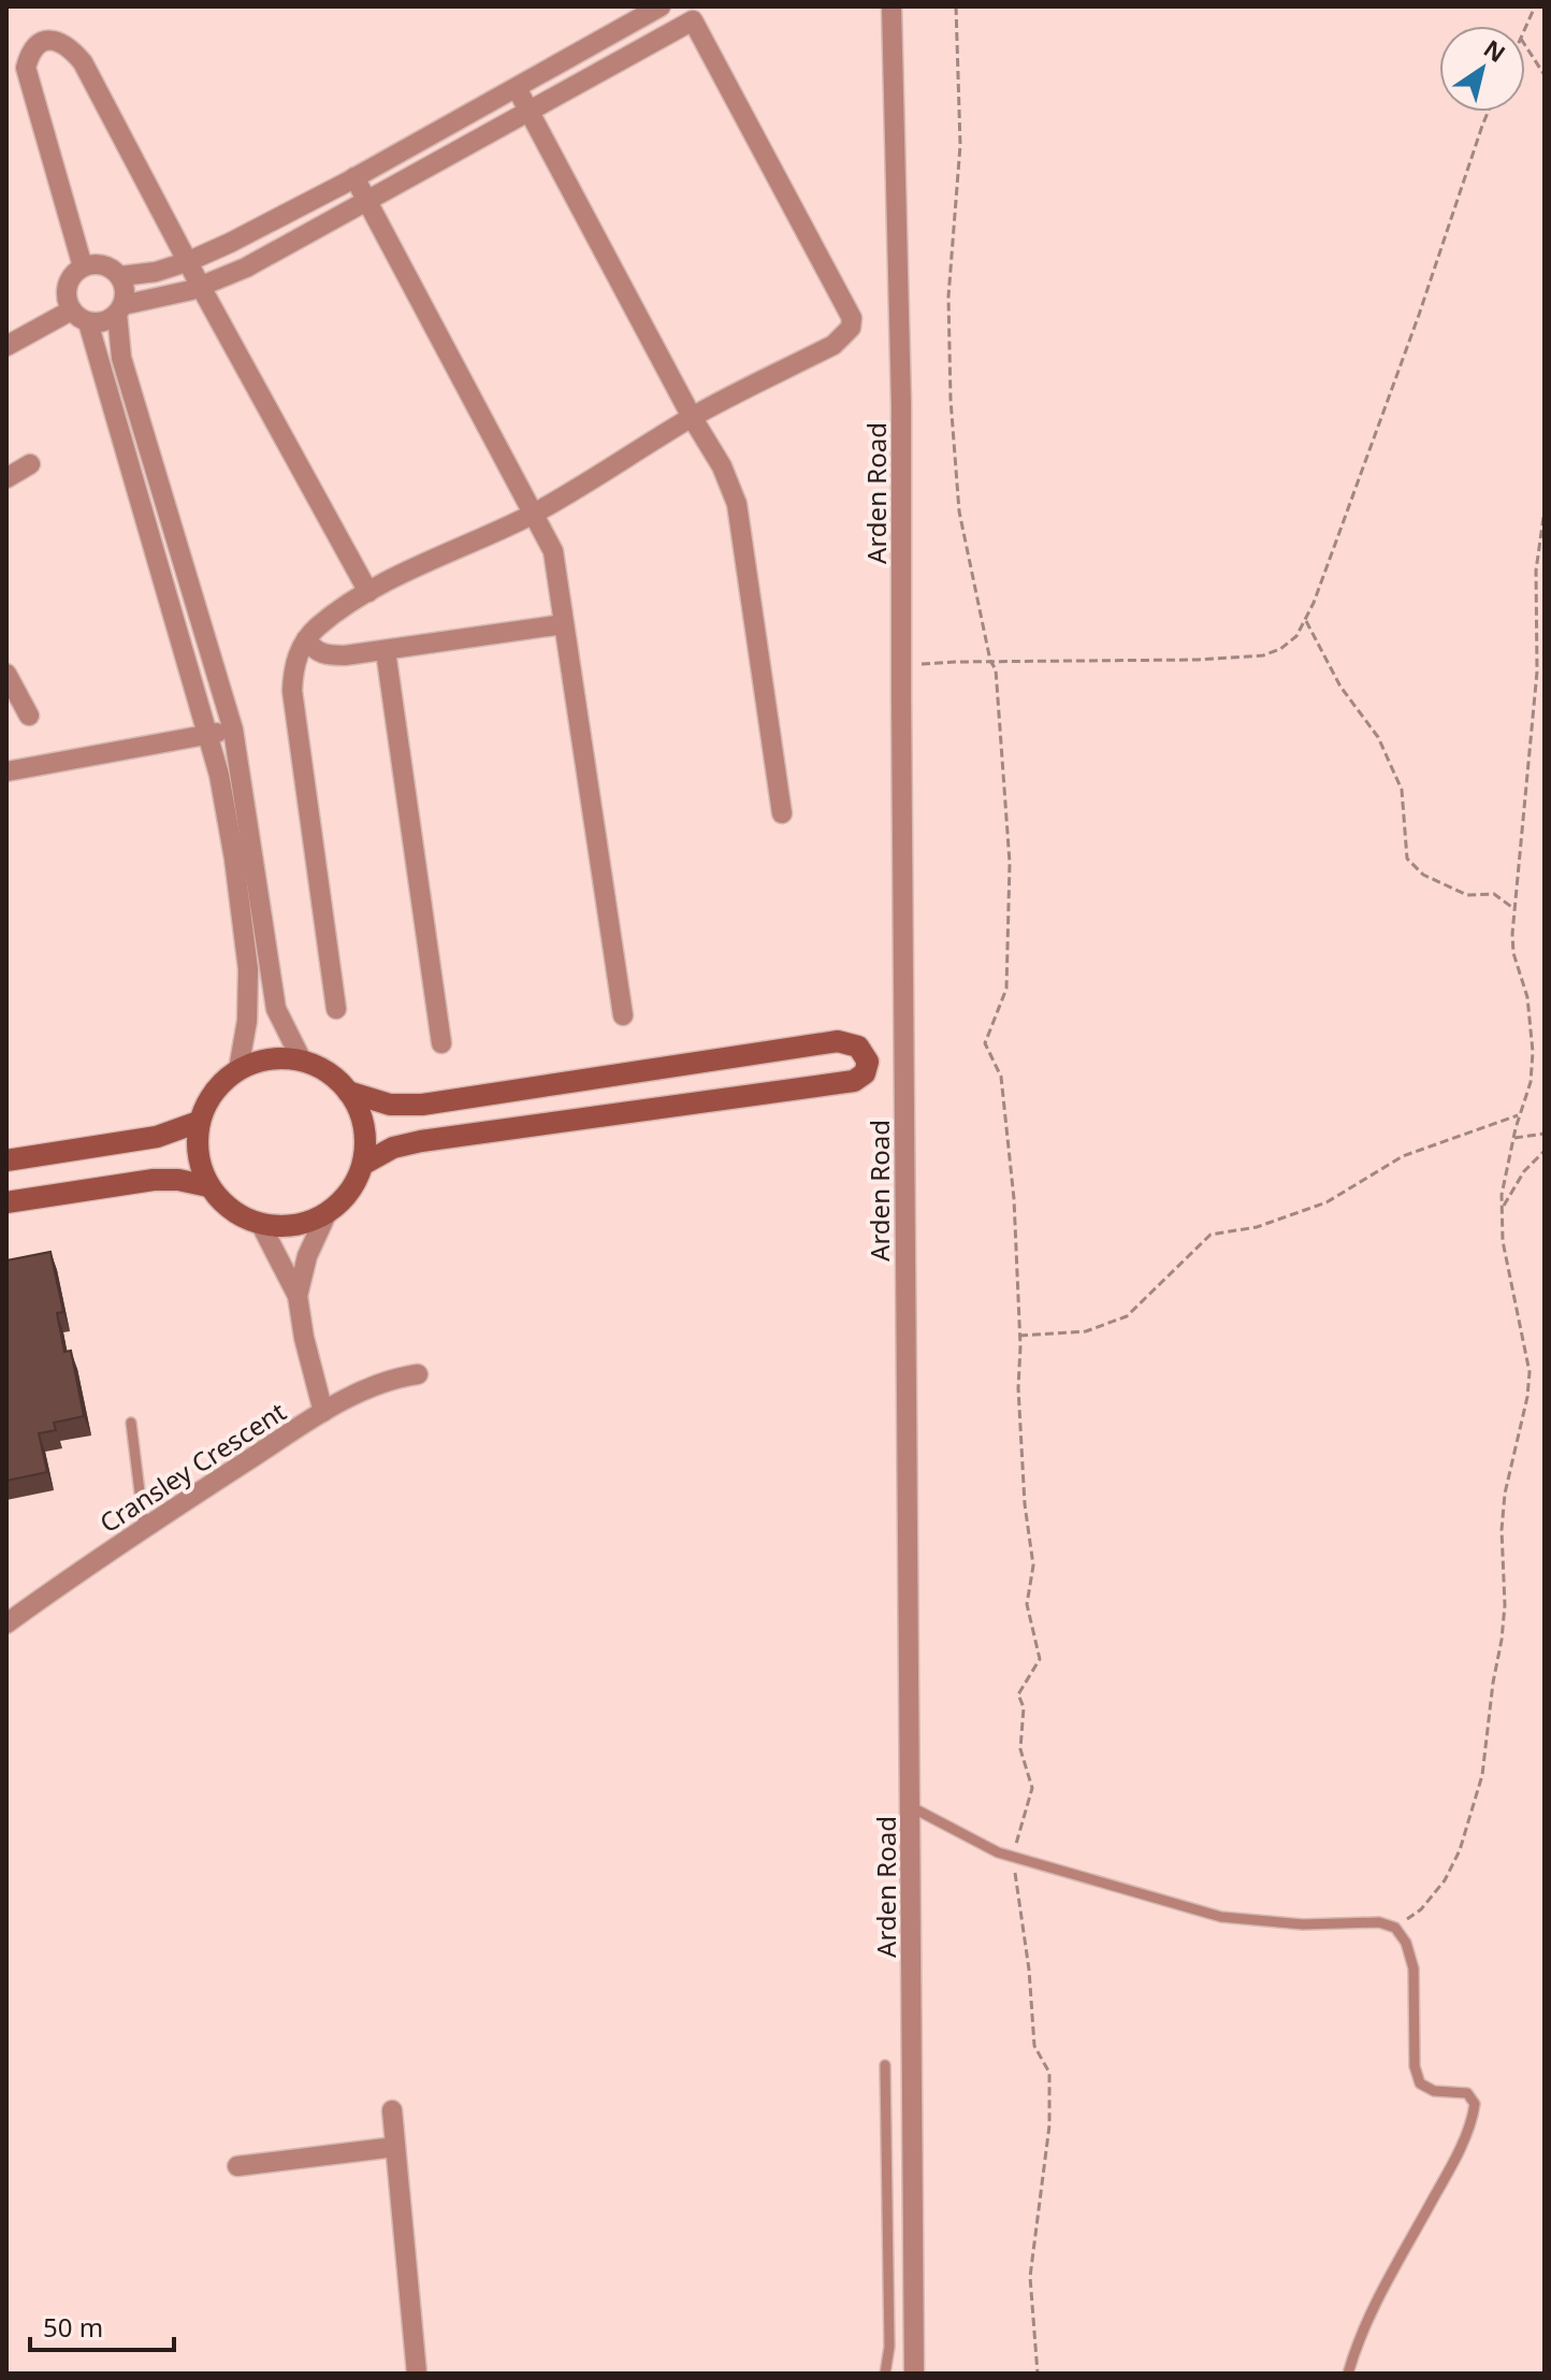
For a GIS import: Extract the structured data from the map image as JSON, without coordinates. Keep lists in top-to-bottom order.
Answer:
{
  "streets": {
    "street": ["Arden Road", "Cransley Crescent"]
  },
  "scale_bar": "50 m",
  "north": "top right"
}
